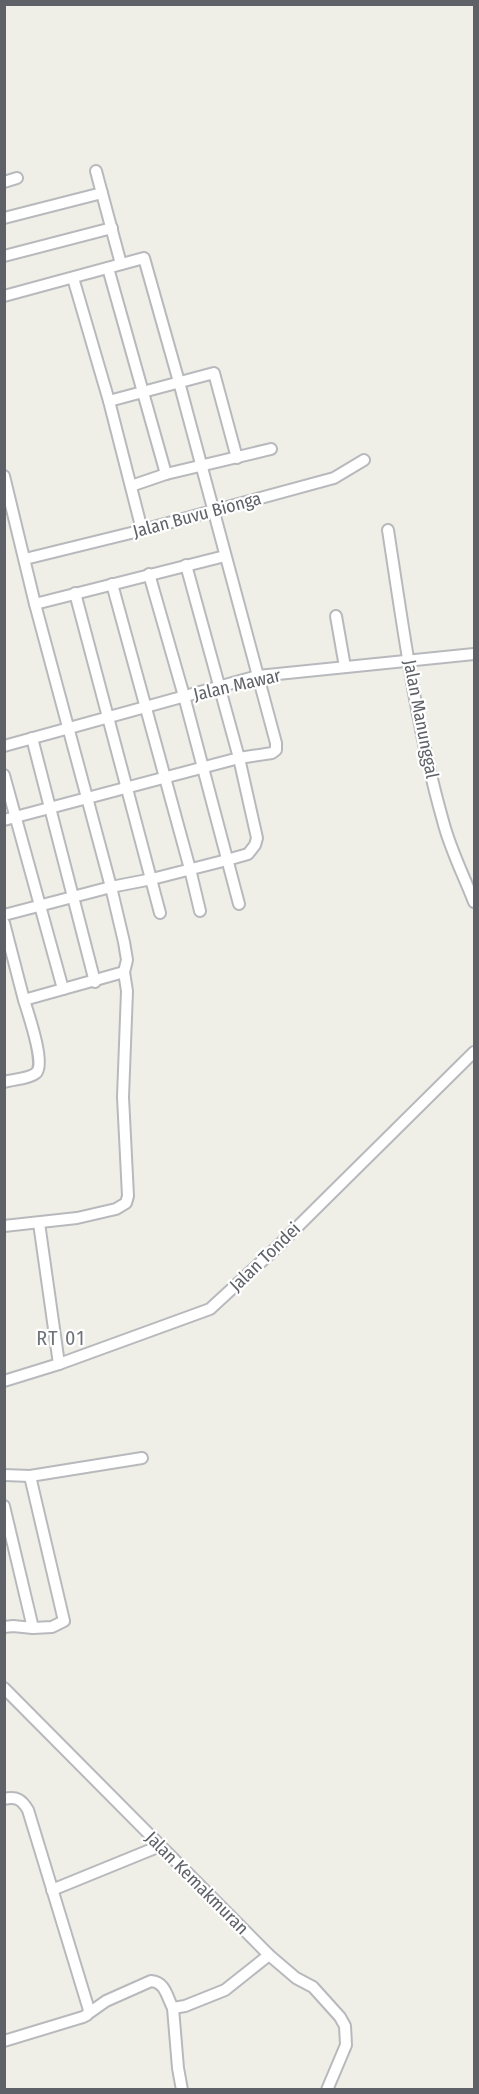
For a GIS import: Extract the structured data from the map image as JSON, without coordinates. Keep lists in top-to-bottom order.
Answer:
{
  "streets": {
    "street": [
      "Jalan Buvu Bionga",
      "Jalan Mawar",
      "Jalan Manunggal",
      "Jalan Tondei",
      "Jalan Kemakmuran"
    ]
  },
  "crossings": [
    ["Jalan Mawar", "Jalan Manunggal"]
  ],
  "districts": ["RT 01"]
}
